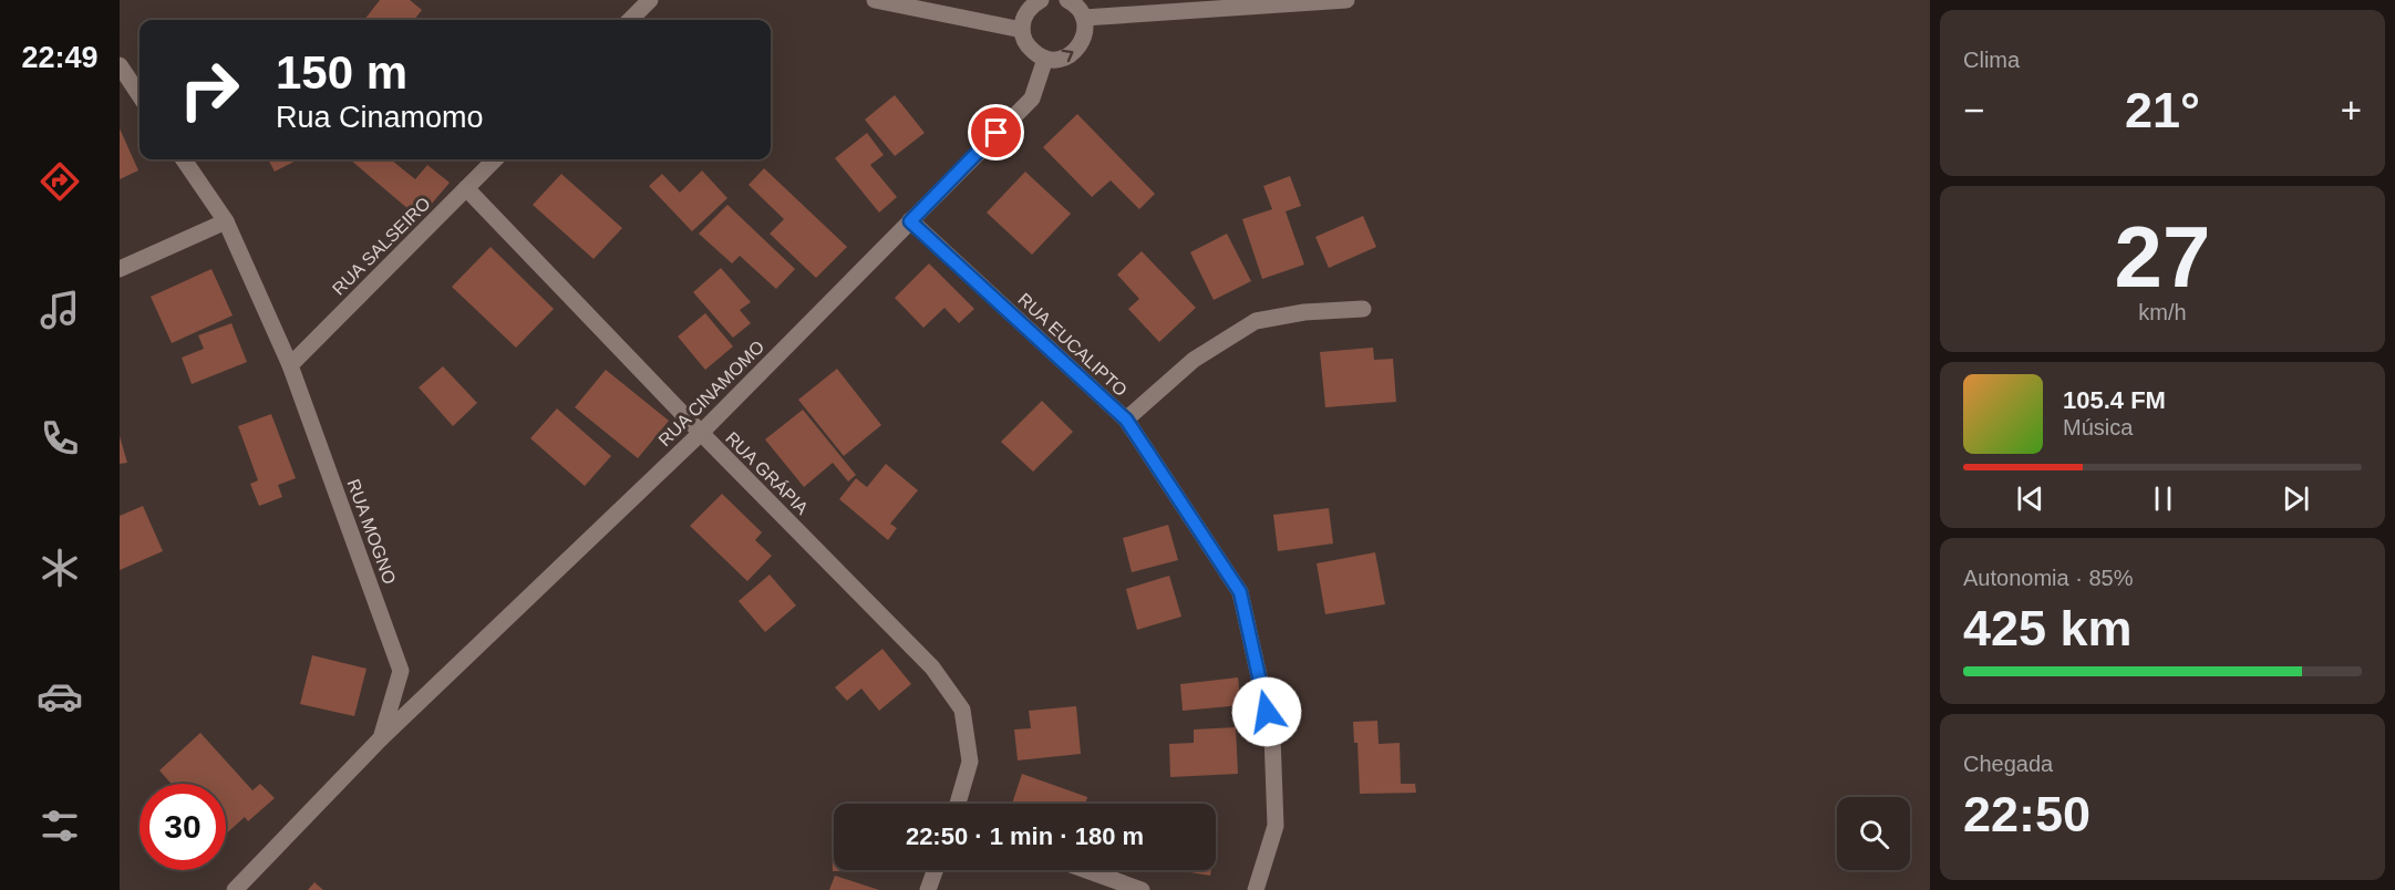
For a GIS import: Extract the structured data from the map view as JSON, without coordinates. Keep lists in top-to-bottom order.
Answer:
{
  "streets": {
    "street": [
      "RUA SALSEIRO",
      "RUA EUCALIPTO",
      "RUA CINAMOMO",
      "RUA GRÁPIA",
      "RUA MOGNO"
    ]
  },
  "crossings": [
    ["RUA SALSEIRO", "RUA GRÁPIA"],
    ["RUA SALSEIRO", "RUA MOGNO"],
    ["RUA EUCALIPTO", "RUA CINAMOMO"],
    ["RUA CINAMOMO", "RUA GRÁPIA"],
    ["RUA CINAMOMO", "RUA MOGNO"]
  ],
  "page": {
    "tabs": "22:49",
    "tile": [
      "Clima",
      ["27", "km/h"],
      ["Autonomia · 85%", "425 km"],
      ["Chegada", "22:50"]
    ],
    "turn": ["150 m", "Rua Cinamomo"],
    "heat": ["−", "21°", "+"],
    "song": ["105.4 FM", "Música"],
    "limit": "30",
    "trip": "22:50 · 1 min · 180 m"
  }
}
